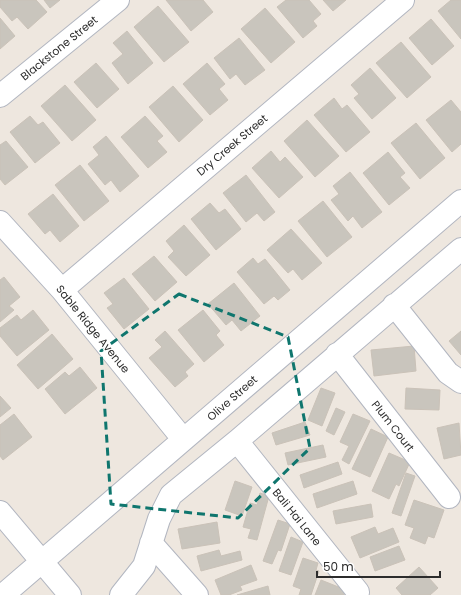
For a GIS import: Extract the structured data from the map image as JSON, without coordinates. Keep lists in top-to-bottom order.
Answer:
{
  "streets": {
    "street": [
      "Blackstone Street",
      "Dry Creek Street",
      "Sable Ridge Avenue",
      "Olive Street",
      "Plum Court",
      "Bali Hai Lane"
    ]
  },
  "crossings": [
    ["Dry Creek Street", "Sable Ridge Avenue"],
    ["Sable Ridge Avenue", "Olive Street"]
  ],
  "scale_bar": "50 m"
}
